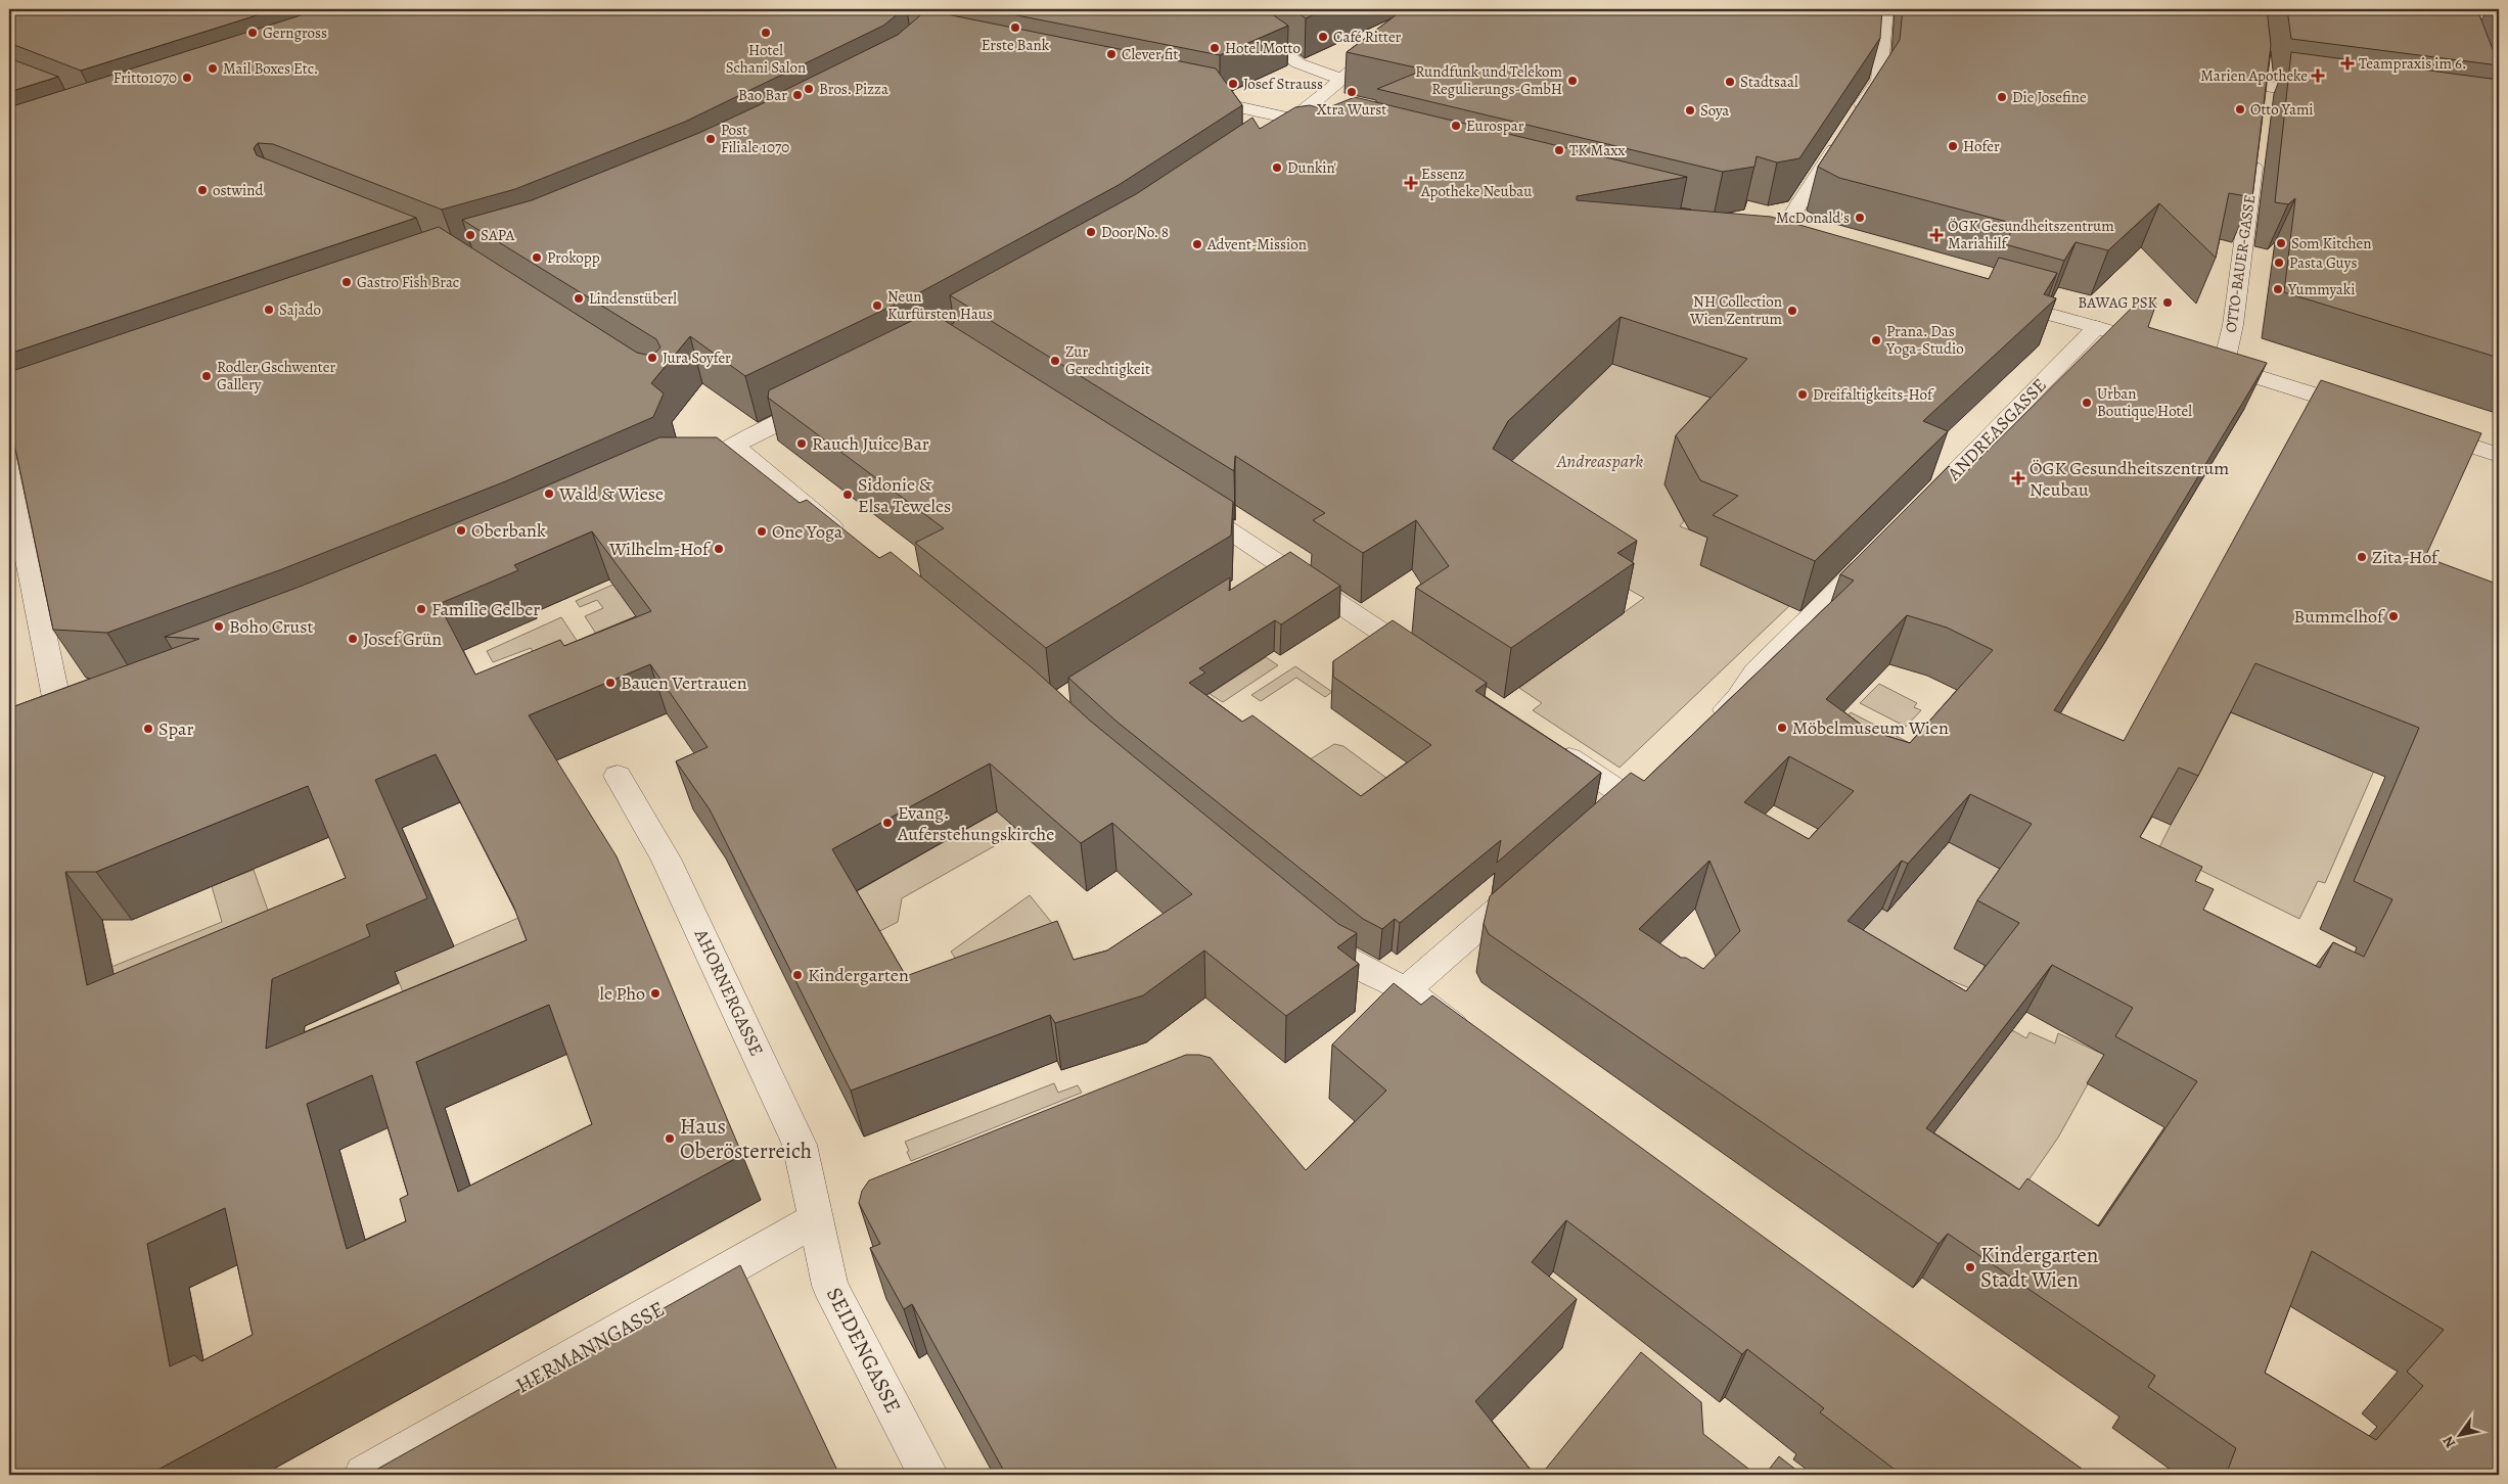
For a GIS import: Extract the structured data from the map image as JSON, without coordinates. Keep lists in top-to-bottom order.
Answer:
{
  "streets": {
    "street": [
      "OTTO-BAUER-GASSE",
      "ANDREASGASSE",
      "AHORNERGASSE",
      "HERMANNGASSE",
      "SEIDENGASSE"
    ]
  },
  "crossings": [
    ["AHORNERGASSE", "HERMANNGASSE"],
    ["AHORNERGASSE", "SEIDENGASSE"],
    ["HERMANNGASSE", "SEIDENGASSE"]
  ],
  "parks": ["Andreaspark"],
  "places": {
    "other": [
      "Erste Bank",
      "Gerngross",
      "Hotel Schani Salon",
      "Café Ritter",
      "Hotel Motto",
      "Clever fit",
      "Mail Boxes Etc.",
      "Fritto1070",
      "Rundfunk und Telekom Regulierungs-GmbH",
      "Stadtsaal",
      "Josef Strauss",
      "Bros. Pizza",
      "Xtra Wurst",
      "Bao Bar",
      "Die Josefine",
      "Otto Yami",
      "Soya",
      "Eurospar",
      "Post Filiale 1070",
      "Hofer",
      "TK Maxx",
      "Dunkin'",
      "ostwind",
      "McDonald's",
      "Door No. 8",
      "SAPA",
      "Som Kitchen",
      "Advent-Mission",
      "Prokopp",
      "Pasta Guys",
      "Gastro Fish Brac",
      "Yummyaki",
      "Lindenstüberl",
      "BAWAG PSK",
      "Neun Kurfürsten Haus",
      "Sajado",
      "NH Collection Wien Zentrum",
      "Prana. Das Yoga-Studio",
      "Jura Soyfer",
      "Zur Gerechtigkeit",
      "Rodler Gschwenter Gallery",
      "Dreifaltigkeits-Hof",
      "Urban Boutique Hotel",
      "Rauch Juice Bar",
      "Wald & Wiese",
      "Sidonie & Elsa Teweles",
      "Oberbank",
      "One Yoga",
      "Wilhelm-Hof",
      "Zita-Hof",
      "Familie Gelber",
      "Bummelhof",
      "Boho Crust",
      "Josef Grün",
      "Bauen Vertrauen",
      "Möbelmuseum Wien",
      "Spar",
      "Evang. Auferstehungskirche",
      "Kindergarten",
      "le Pho",
      "Haus Oberösterreich",
      "Kindergarten Stadt Wien"
    ],
    "health": [
      "Teampraxis im 6.",
      "Marien Apotheke",
      "Essenz Apotheke Neubau",
      "ÖGK Gesundheitszentrum Mariahilf",
      "ÖGK Gesundheitszentrum Neubau"
    ]
  },
  "north": "bottom left"
}
